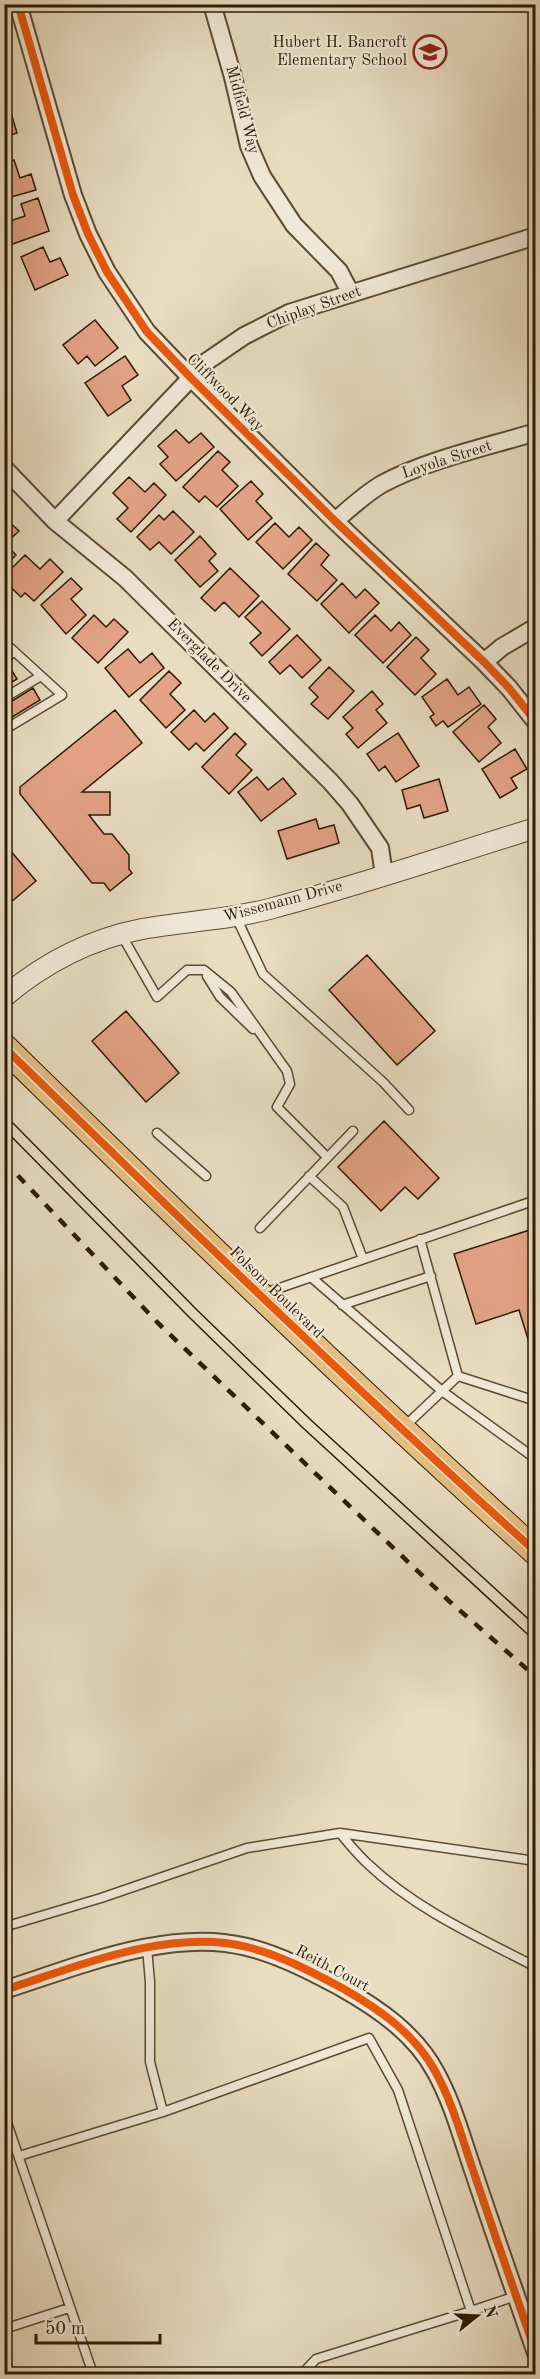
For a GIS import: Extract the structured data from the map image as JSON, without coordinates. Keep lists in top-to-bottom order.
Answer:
{
  "streets": {
    "main road": ["Folsom Boulevard"],
    "street": [
      "Midfield Way",
      "Chiplay Street",
      "Cliffwood Way",
      "Loyola Street",
      "Everglade Drive",
      "Wissemann Drive",
      "Reith Court"
    ]
  },
  "crossings": [
    ["Midfield Way", "Chiplay Street"],
    ["Chiplay Street", "Cliffwood Way"],
    ["Chiplay Street", "Everglade Drive"],
    ["Cliffwood Way", "Loyola Street"],
    ["Everglade Drive", "Wissemann Drive"]
  ],
  "places": {
    "school or university": ["Hubert H. Bancroft Elementary School"]
  },
  "scale_bar": "50 m",
  "north": "right"
}
